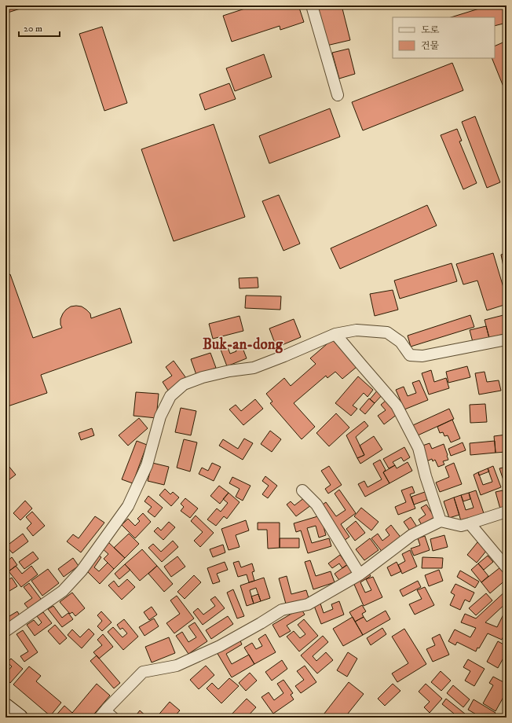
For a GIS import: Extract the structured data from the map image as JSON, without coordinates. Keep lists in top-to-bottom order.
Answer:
{
  "districts": ["Buk-an-dong"],
  "legend": ["도로", "건물"],
  "scale_bar": "20 m"
}
